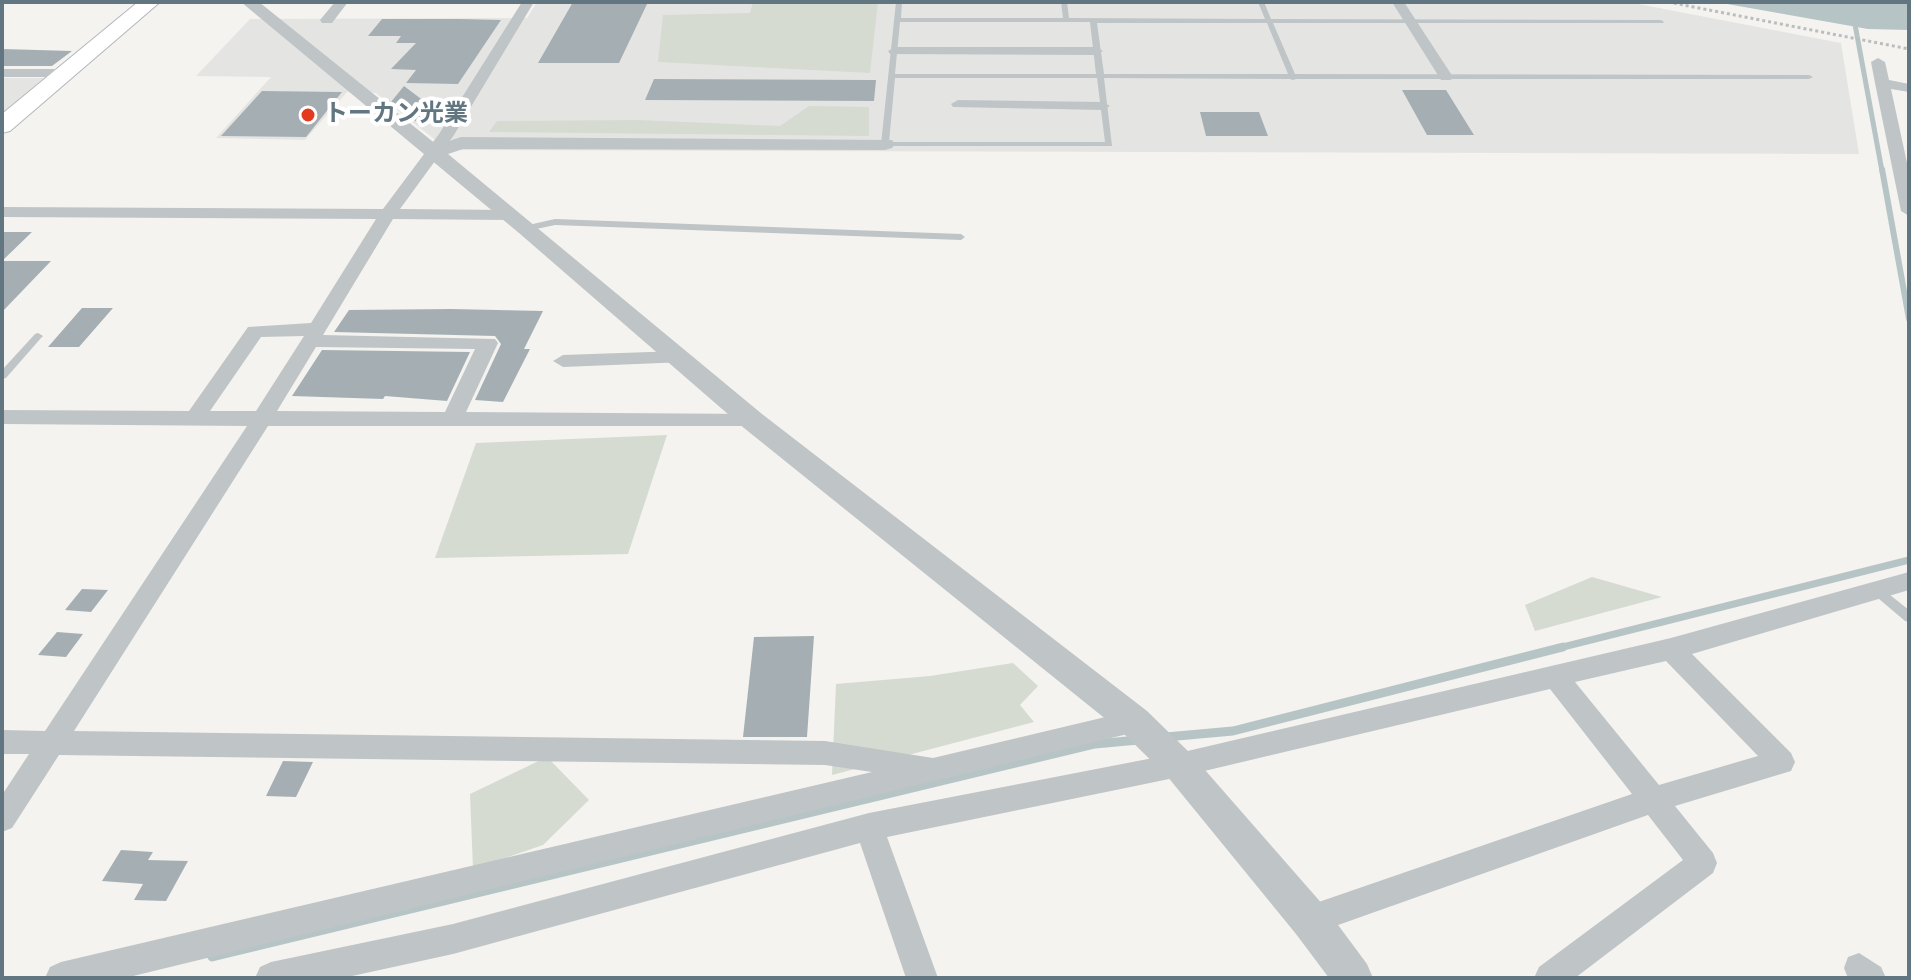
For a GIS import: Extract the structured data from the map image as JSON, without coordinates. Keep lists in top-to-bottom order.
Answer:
{
  "places": ["トーカン光業"]
}
